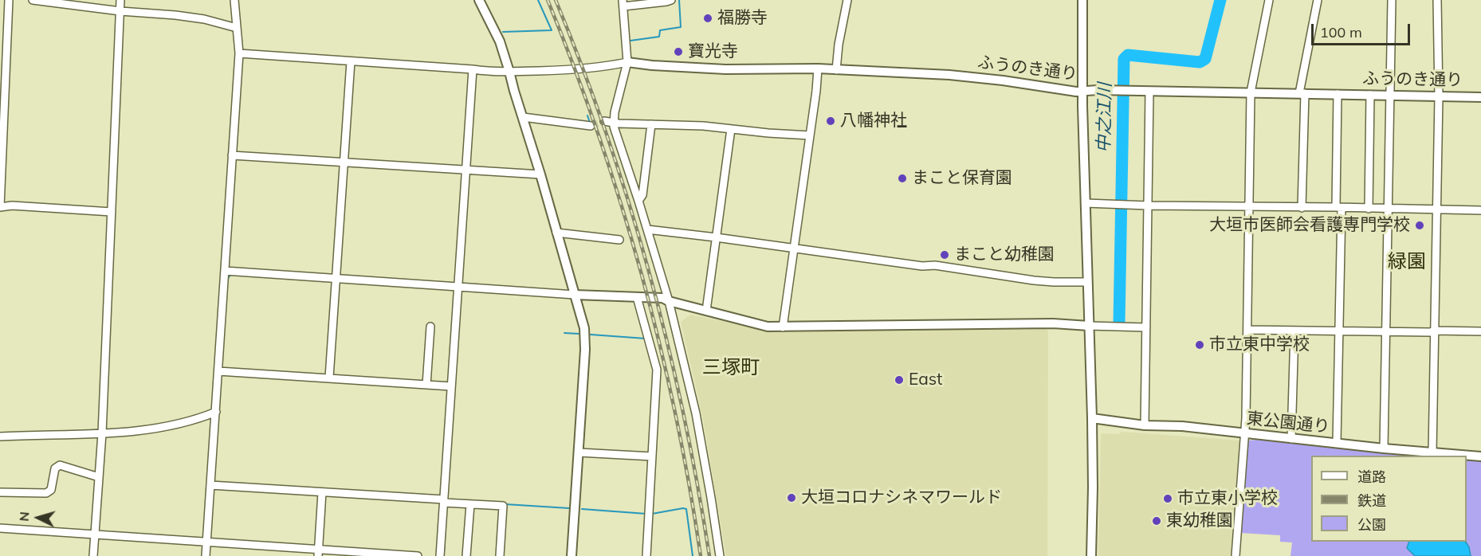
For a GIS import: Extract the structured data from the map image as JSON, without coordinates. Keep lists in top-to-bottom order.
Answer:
{
  "streets": {
    "street": ["ふうのき通り", "東公園通り"]
  },
  "districts": ["緑園", "三塚町"],
  "water": ["中之江川"],
  "places": [
    "福勝寺",
    "寶光寺",
    "八幡神社",
    "まこと保育園",
    "大垣市医師会看護専門学校",
    "まこと幼稚園",
    "市立東中学校",
    "East",
    "大垣コロナシネマワールド",
    "市立東小学校",
    "東幼稚園"
  ],
  "legend": ["道路", "鉄道", "公園"],
  "scale_bar": "100 m",
  "north": "left"
}
